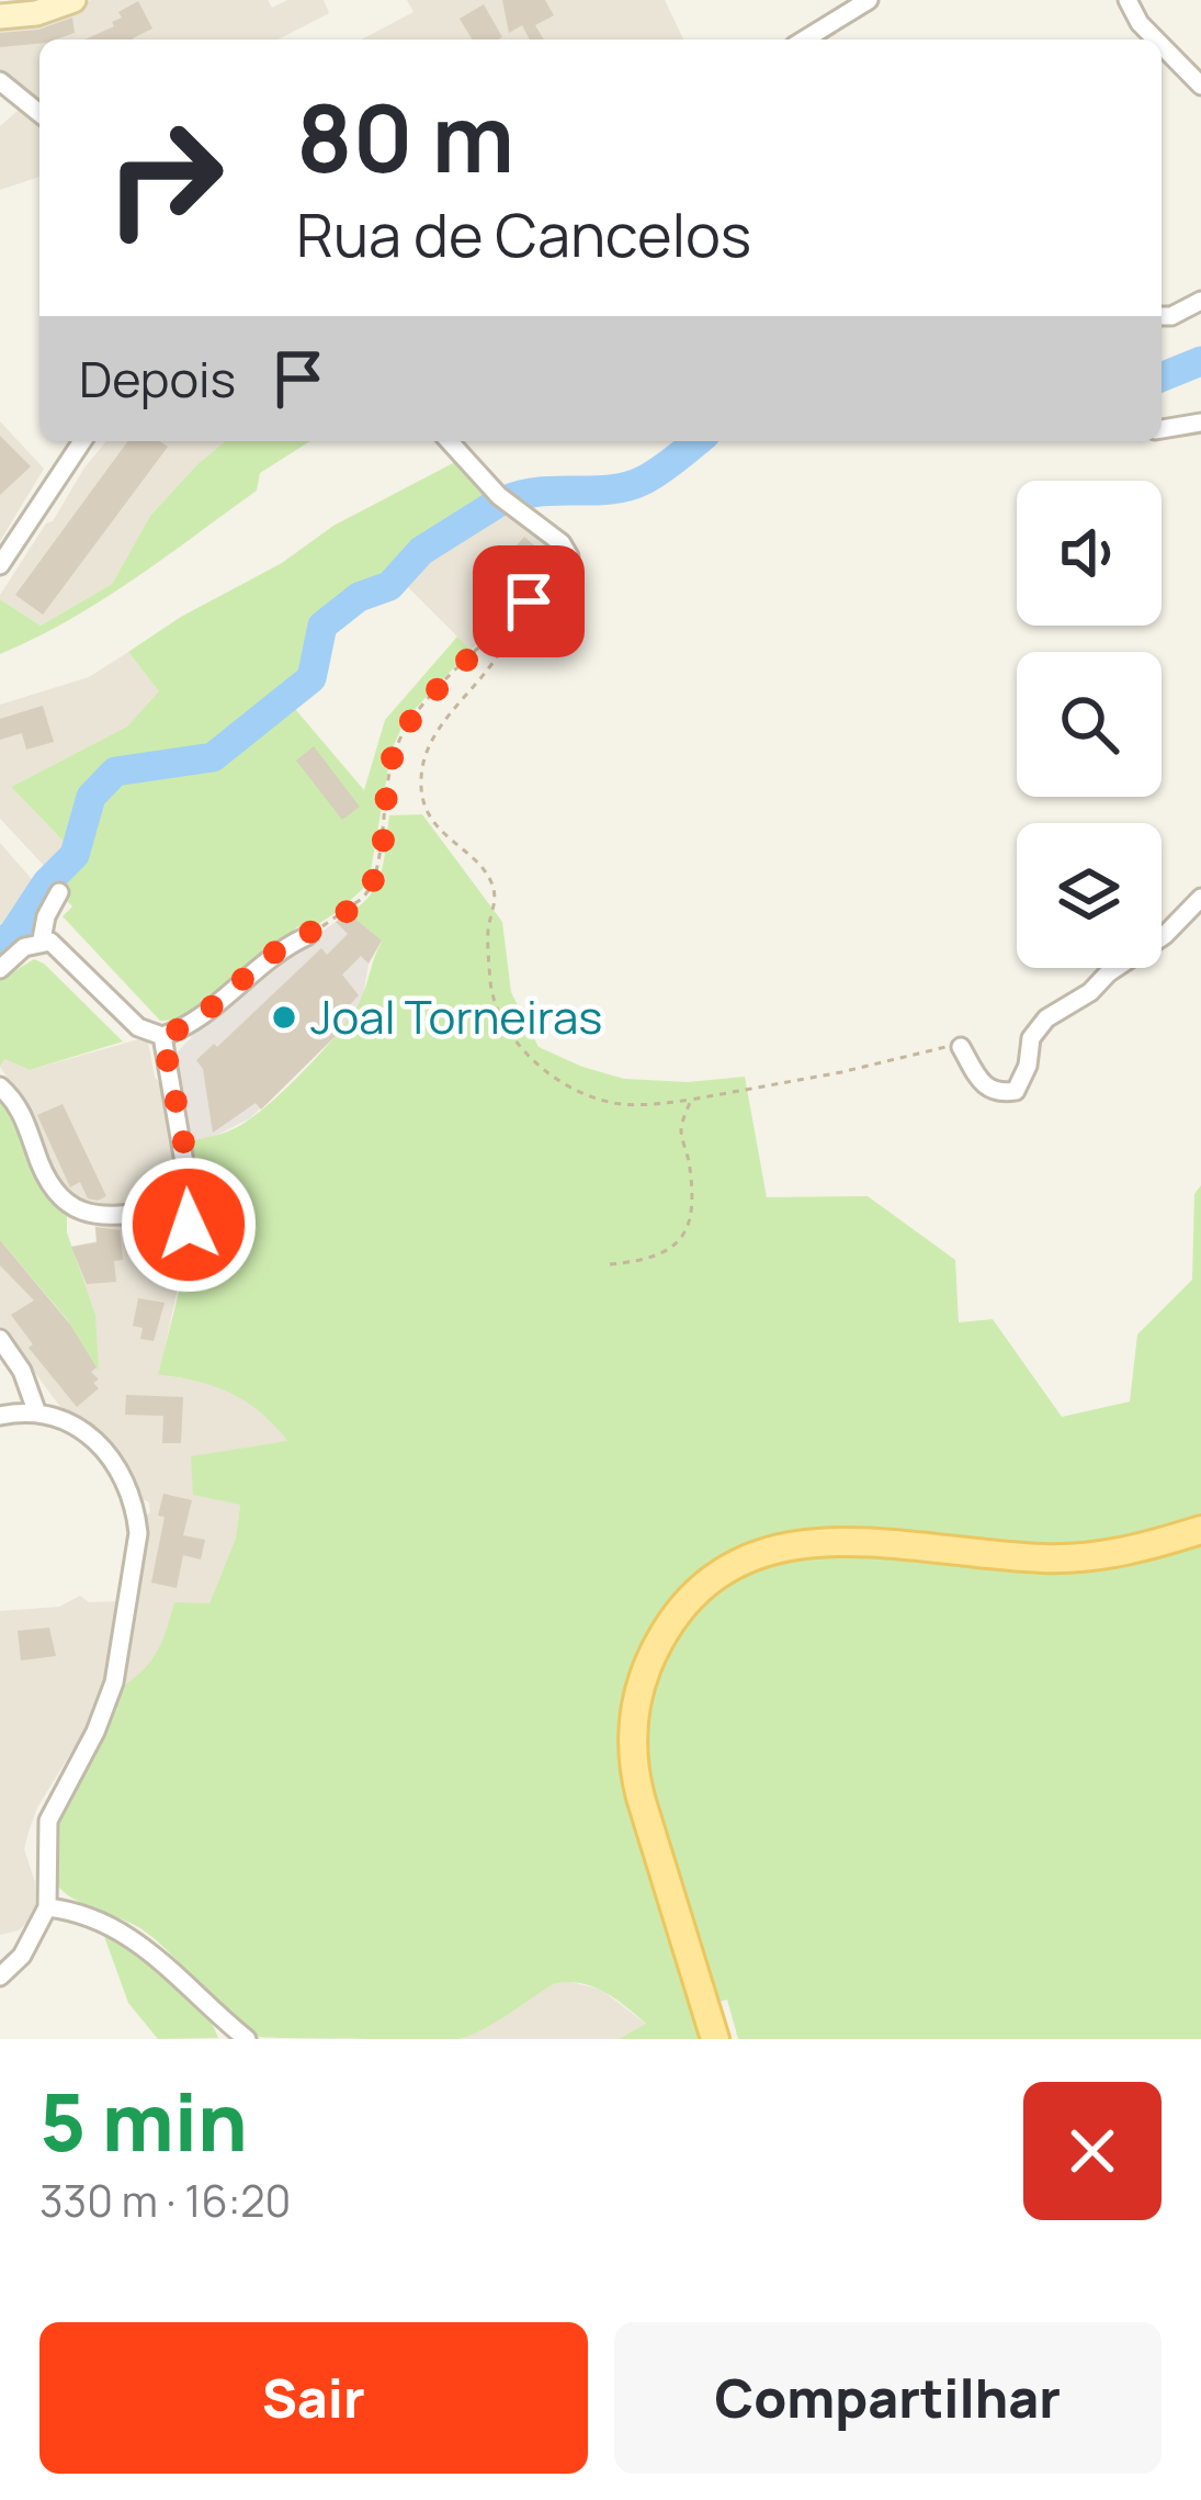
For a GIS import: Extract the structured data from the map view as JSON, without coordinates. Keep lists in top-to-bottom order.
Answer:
{
  "places": ["Joal Torneiras"],
  "page": {
    "turn": ["80 m", "Rua de Cancelos"],
    "then": "Depois",
    "heading": ["5 min", "330 m · 16:20"],
    "buttons": ["Sair", "Compartilhar"]
  }
}
